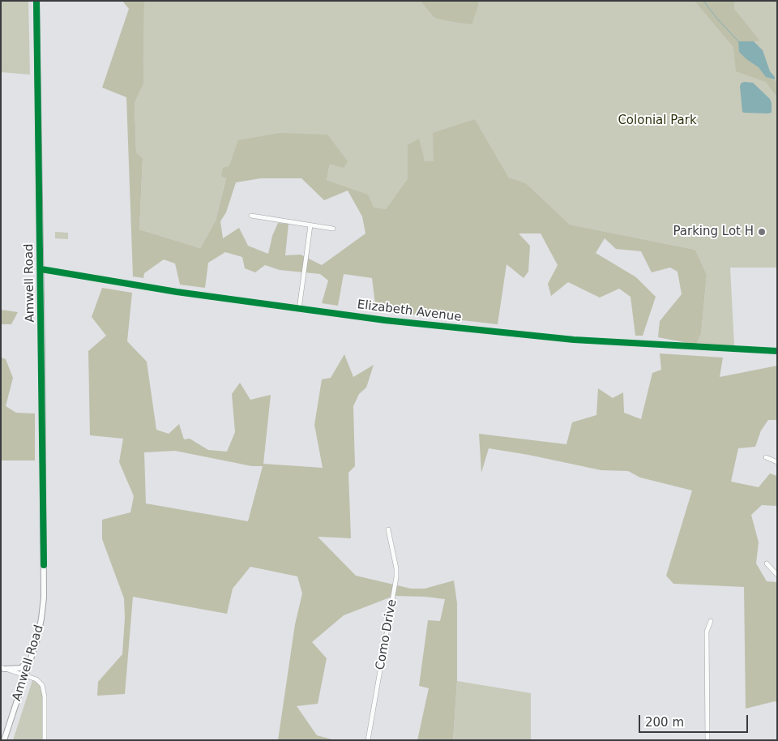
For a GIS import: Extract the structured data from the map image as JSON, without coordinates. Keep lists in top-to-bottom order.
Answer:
{
  "streets": {
    "main road": ["Amwell Road"],
    "street": ["Elizabeth Avenue", "Como Drive"]
  },
  "crossings": [
    ["Amwell Road", "Elizabeth Avenue"]
  ],
  "parks": ["Colonial Park"],
  "places": ["Parking Lot H"],
  "scale_bar": "200 m"
}
